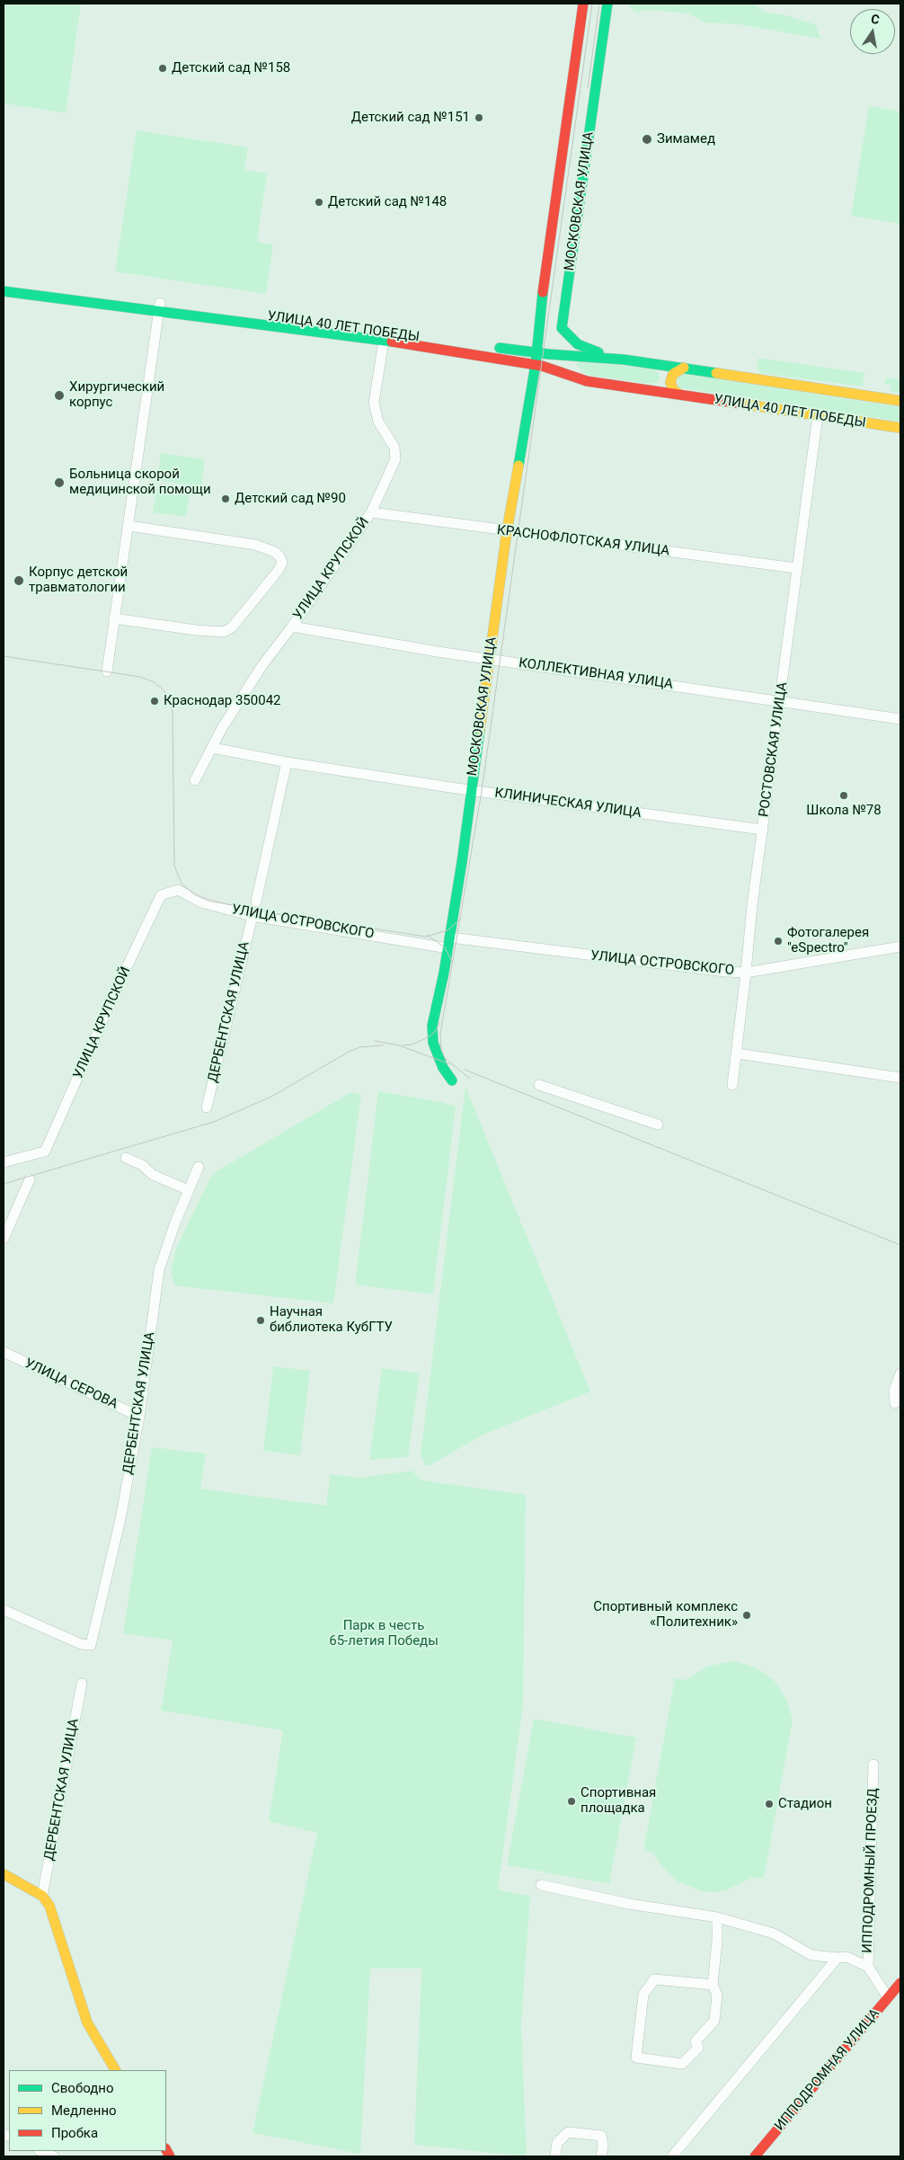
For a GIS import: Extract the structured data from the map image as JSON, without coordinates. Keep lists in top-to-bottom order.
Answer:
{
  "streets": {
    "main road": ["МОСКОВСКАЯ УЛИЦА", "УЛИЦА 40 ЛЕТ ПОБЕДЫ", "ИППОДРОМНАЯ УЛИЦА"],
    "street": [
      "КРАСНОФЛОТСКАЯ УЛИЦА",
      "УЛИЦА КРУПСКОЙ",
      "КОЛЛЕКТИВНАЯ УЛИЦА",
      "РОСТОВСКАЯ УЛИЦА",
      "КЛИНИЧЕСКАЯ УЛИЦА",
      "УЛИЦА ОСТРОВСКОГО",
      "ДЕРБЕНТСКАЯ УЛИЦА",
      "УЛИЦА СЕРОВА",
      "ИППОДРОМНЫЙ ПРОЕЗД"
    ]
  },
  "crossings": [
    ["МОСКОВСКАЯ УЛИЦА", "УЛИЦА 40 ЛЕТ ПОБЕДЫ"],
    ["МОСКОВСКАЯ УЛИЦА", "КРАСНОФЛОТСКАЯ УЛИЦА"],
    ["МОСКОВСКАЯ УЛИЦА", "КОЛЛЕКТИВНАЯ УЛИЦА"],
    ["МОСКОВСКАЯ УЛИЦА", "КЛИНИЧЕСКАЯ УЛИЦА"],
    ["МОСКОВСКАЯ УЛИЦА", "УЛИЦА ОСТРОВСКОГО"],
    ["УЛИЦА 40 ЛЕТ ПОБЕДЫ", "УЛИЦА КРУПСКОЙ"],
    ["УЛИЦА 40 ЛЕТ ПОБЕДЫ", "РОСТОВСКАЯ УЛИЦА"],
    ["КРАСНОФЛОТСКАЯ УЛИЦА", "УЛИЦА КРУПСКОЙ"],
    ["КРАСНОФЛОТСКАЯ УЛИЦА", "РОСТОВСКАЯ УЛИЦА"],
    ["УЛИЦА КРУПСКОЙ", "КОЛЛЕКТИВНАЯ УЛИЦА"],
    ["УЛИЦА КРУПСКОЙ", "КЛИНИЧЕСКАЯ УЛИЦА"],
    ["УЛИЦА КРУПСКОЙ", "УЛИЦА ОСТРОВСКОГО"],
    ["КОЛЛЕКТИВНАЯ УЛИЦА", "РОСТОВСКАЯ УЛИЦА"],
    ["РОСТОВСКАЯ УЛИЦА", "КЛИНИЧЕСКАЯ УЛИЦА"],
    ["РОСТОВСКАЯ УЛИЦА", "УЛИЦА ОСТРОВСКОГО"],
    ["УЛИЦА ОСТРОВСКОГО", "ДЕРБЕНТСКАЯ УЛИЦА"],
    ["ДЕРБЕНТСКАЯ УЛИЦА", "УЛИЦА СЕРОВА"],
    ["ИППОДРОМНЫЙ ПРОЕЗД", "ИППОДРОМНАЯ УЛИЦА"]
  ],
  "parks": ["Парк в честь 65-летия Победы"],
  "places": [
    "Детский сад №158",
    "Детский сад №151",
    "Зимамед",
    "Детский сад №148",
    "Хирургический корпус",
    "Больница скорой медицинской помощи",
    "Детский сад №90",
    "Корпус детской травматологии",
    "Краснодар 350042",
    "Школа №78",
    "Фотогалерея \"eSpectro\"",
    "Научная библиотека КубГТУ",
    "Спортивный комплекс «Политехник»",
    "Спортивная площадка",
    "Стадион"
  ],
  "legend": ["Свободно", "Медленно", "Пробка"],
  "north": "top"
}
